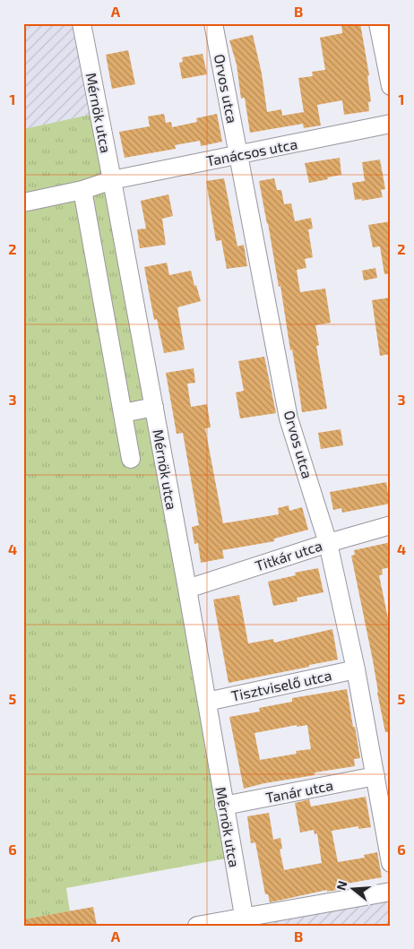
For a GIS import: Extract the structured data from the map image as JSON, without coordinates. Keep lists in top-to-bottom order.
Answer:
{
  "streets": {
    "street": [
      "Orvos utca",
      "Mérnök utca",
      "Tanácsos utca",
      "Titkár utca",
      "Tisztviselő utca",
      "Tanár utca"
    ]
  },
  "crossings": [
    ["Orvos utca", "Tanácsos utca"],
    ["Orvos utca", "Titkár utca"],
    ["Orvos utca", "Tisztviselő utca"],
    ["Orvos utca", "Tanár utca"],
    ["Mérnök utca", "Tanácsos utca"],
    ["Mérnök utca", "Titkár utca"],
    ["Mérnök utca", "Tisztviselő utca"],
    ["Mérnök utca", "Tanár utca"]
  ],
  "north": "left",
  "grid": {
    "columns": ["A", "B"],
    "rows": [
      "1",
      "2",
      "3",
      "4",
      "5",
      "6"
    ]
  }
}
